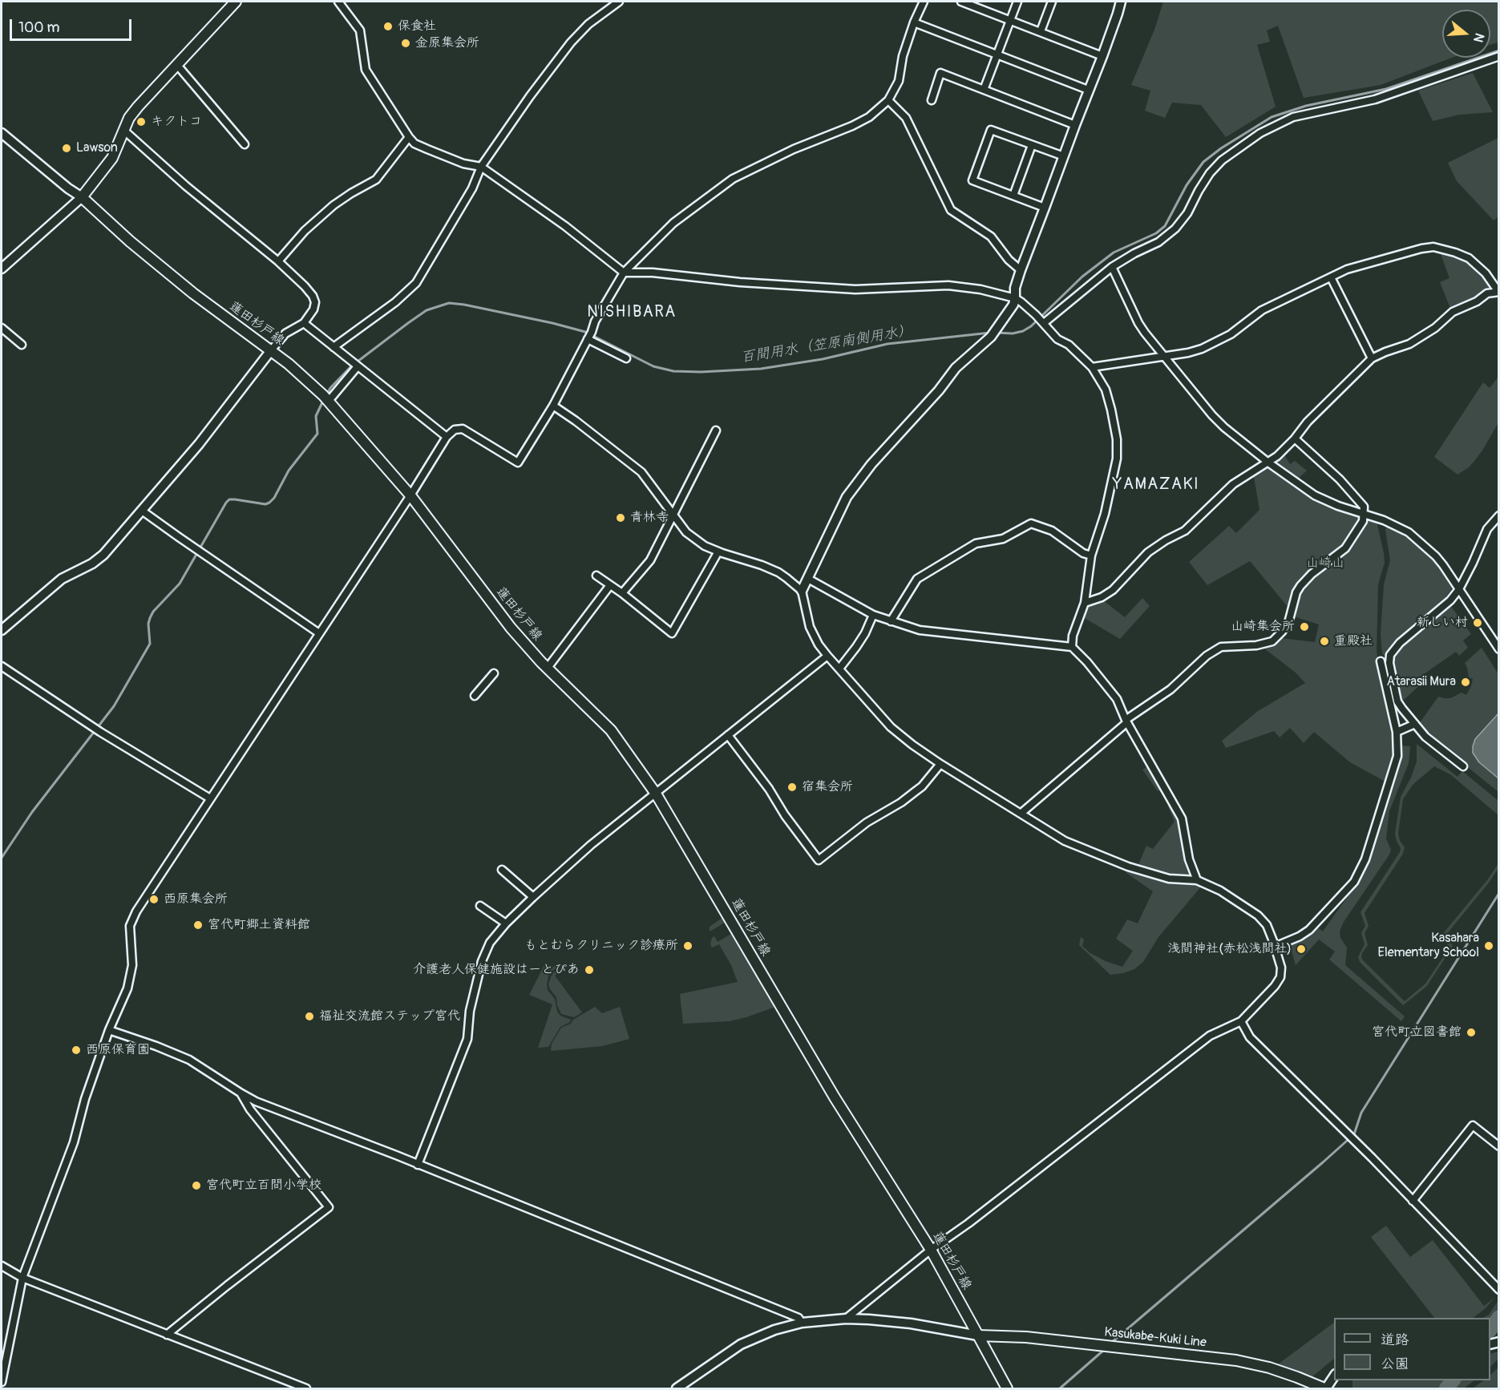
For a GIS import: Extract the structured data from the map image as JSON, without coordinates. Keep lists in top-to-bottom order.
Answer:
{
  "streets": {
    "main road": ["蓮田杉戸線", "Kasukabe-Kuki Line"]
  },
  "crossings": [
    ["蓮田杉戸線", "Kasukabe-Kuki Line"]
  ],
  "districts": ["NISHIBARA", "YAMAZAKI"],
  "water": ["百間用水（笠原南側用水）"],
  "parks": ["山崎山"],
  "places": [
    "保食社",
    "金原集会所",
    "キクトコ",
    "Lawson",
    "青林寺",
    "新しい村",
    "山崎集会所",
    "重殿社",
    "Atarasii Mura",
    "宿集会所",
    "西原集会所",
    "宮代町郷土資料館",
    "もとむらクリニック診療所",
    "Kasahara Elementary School",
    "浅間神社(赤松浅間社)",
    "介護老人保健施設はーとぴあ",
    "福祉交流館ステップ宮代",
    "宮代町立図書館",
    "西原保育園",
    "宮代町立百間小学校"
  ],
  "legend": ["道路", "公園"],
  "scale_bar": "100 m",
  "north": "right"
}
